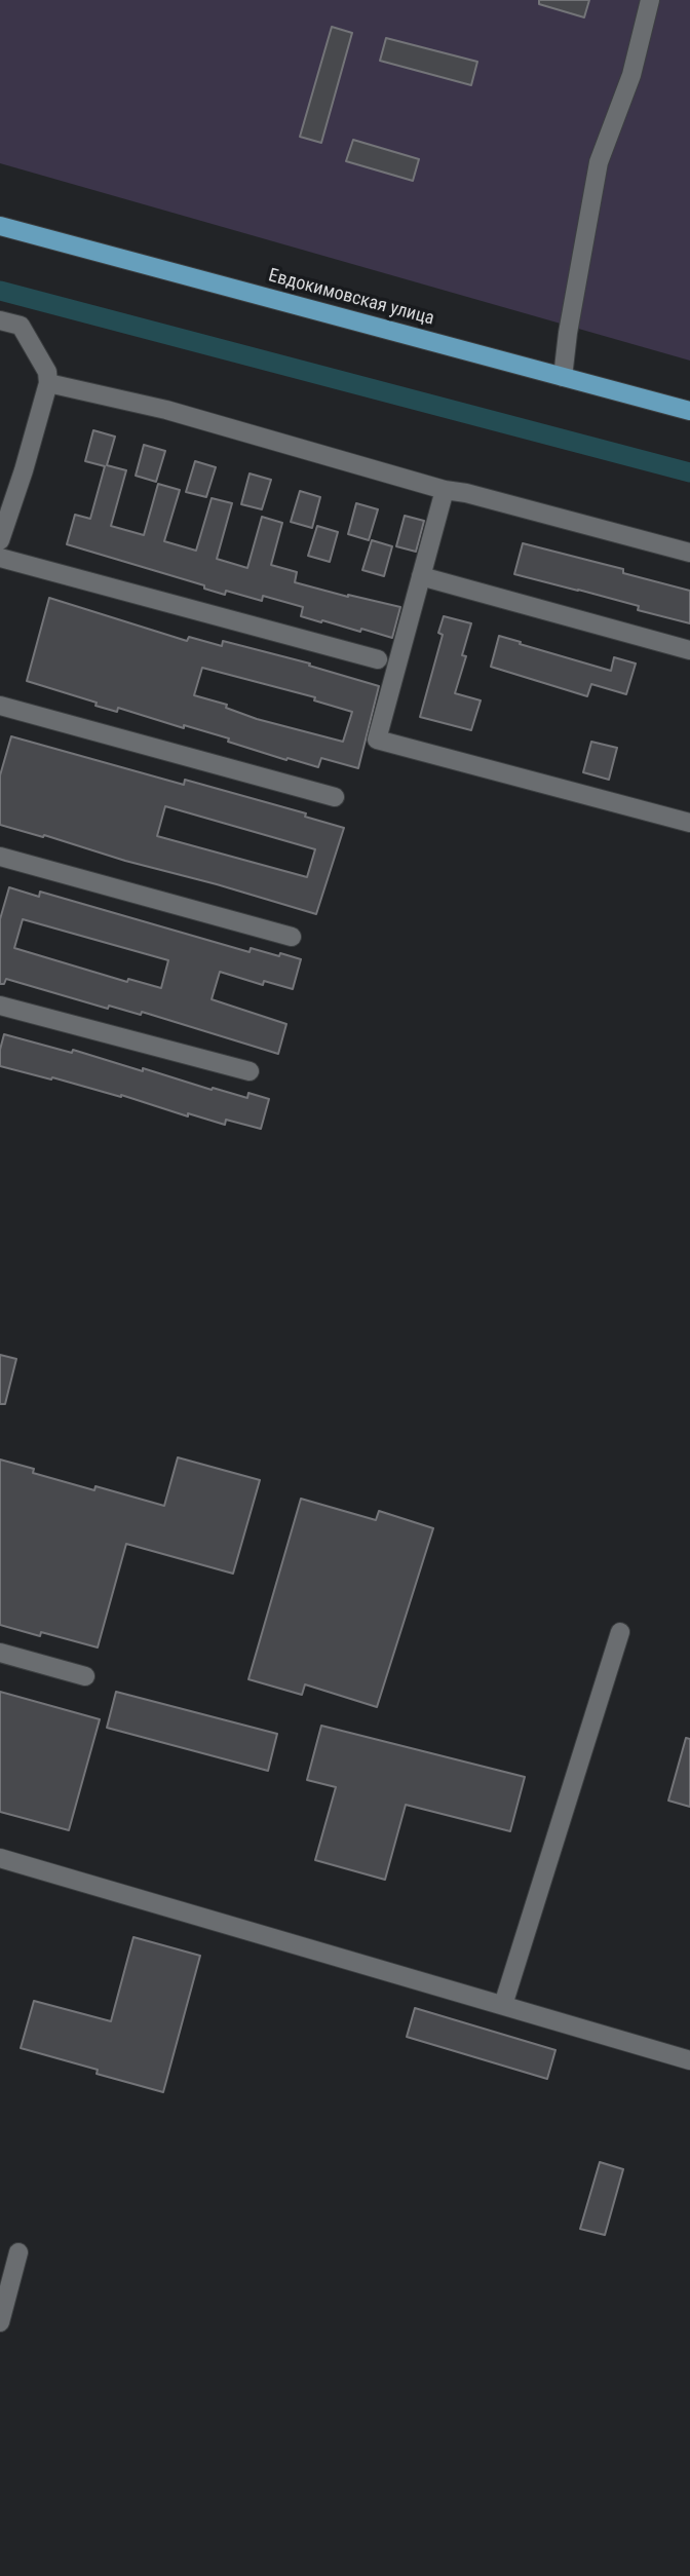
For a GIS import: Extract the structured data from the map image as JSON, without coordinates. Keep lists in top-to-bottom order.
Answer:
{
  "streets": {
    "main road": ["Евдокимовская улица"]
  }
}
